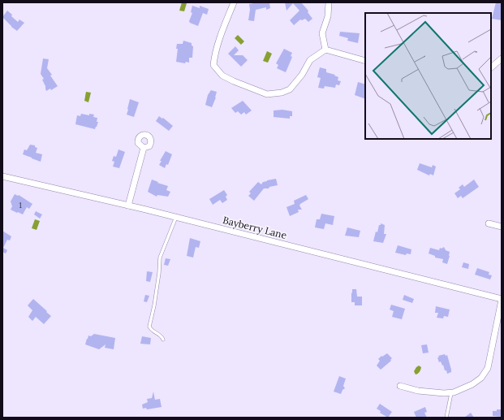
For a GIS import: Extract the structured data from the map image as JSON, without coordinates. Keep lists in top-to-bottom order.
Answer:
{
  "streets": {
    "street": ["Bayberry Lane"]
  },
  "house_numbers": ["1"]
}
